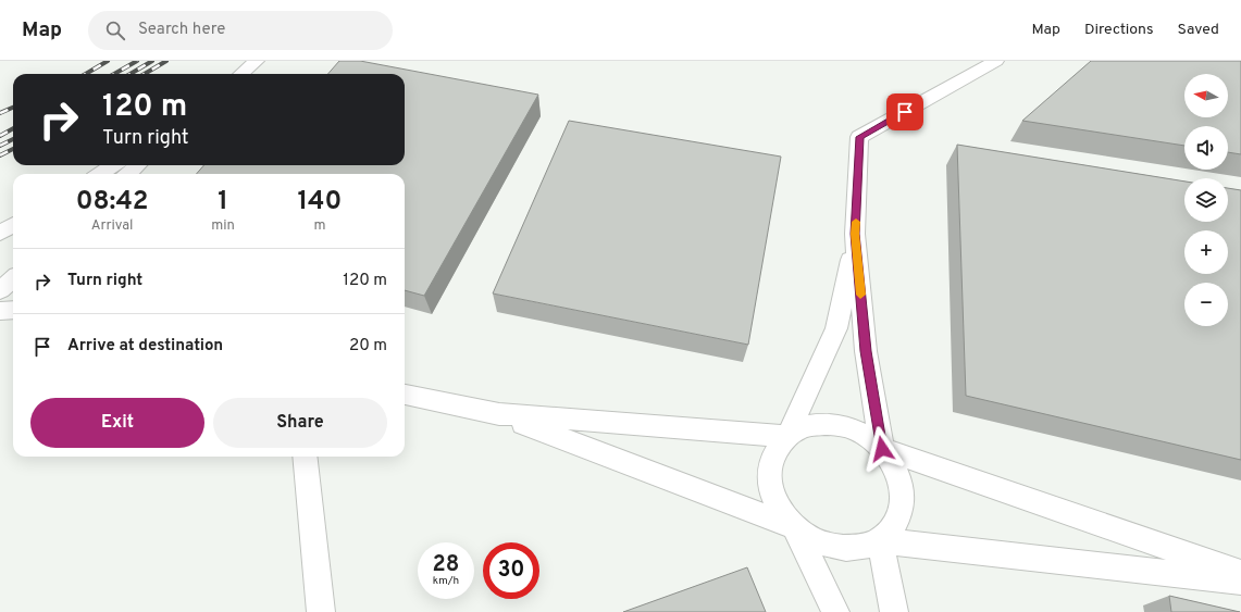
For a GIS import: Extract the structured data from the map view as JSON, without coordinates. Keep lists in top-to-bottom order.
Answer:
{
  "north": "left",
  "page": {
    "header": "Map",
    "search": "Search here",
    "nav": ["Map", "Directions", "Saved"],
    "map_buttons": ["+", "−"],
    "turn": ["120 m", "Turn right"],
    "eta": [
      "08:42",
      "Arrival",
      "1",
      "min",
      "140",
      "m"
    ],
    "list": [
      {
        "name": "Turn right",
        "value": "120 m"
      },
      {
        "name": "Arrive at destination",
        "value": "20 m"
      }
    ],
    "buttons": ["Exit", "Share"],
    "speed": "28 km/h",
    "limit": "30"
  }
}
